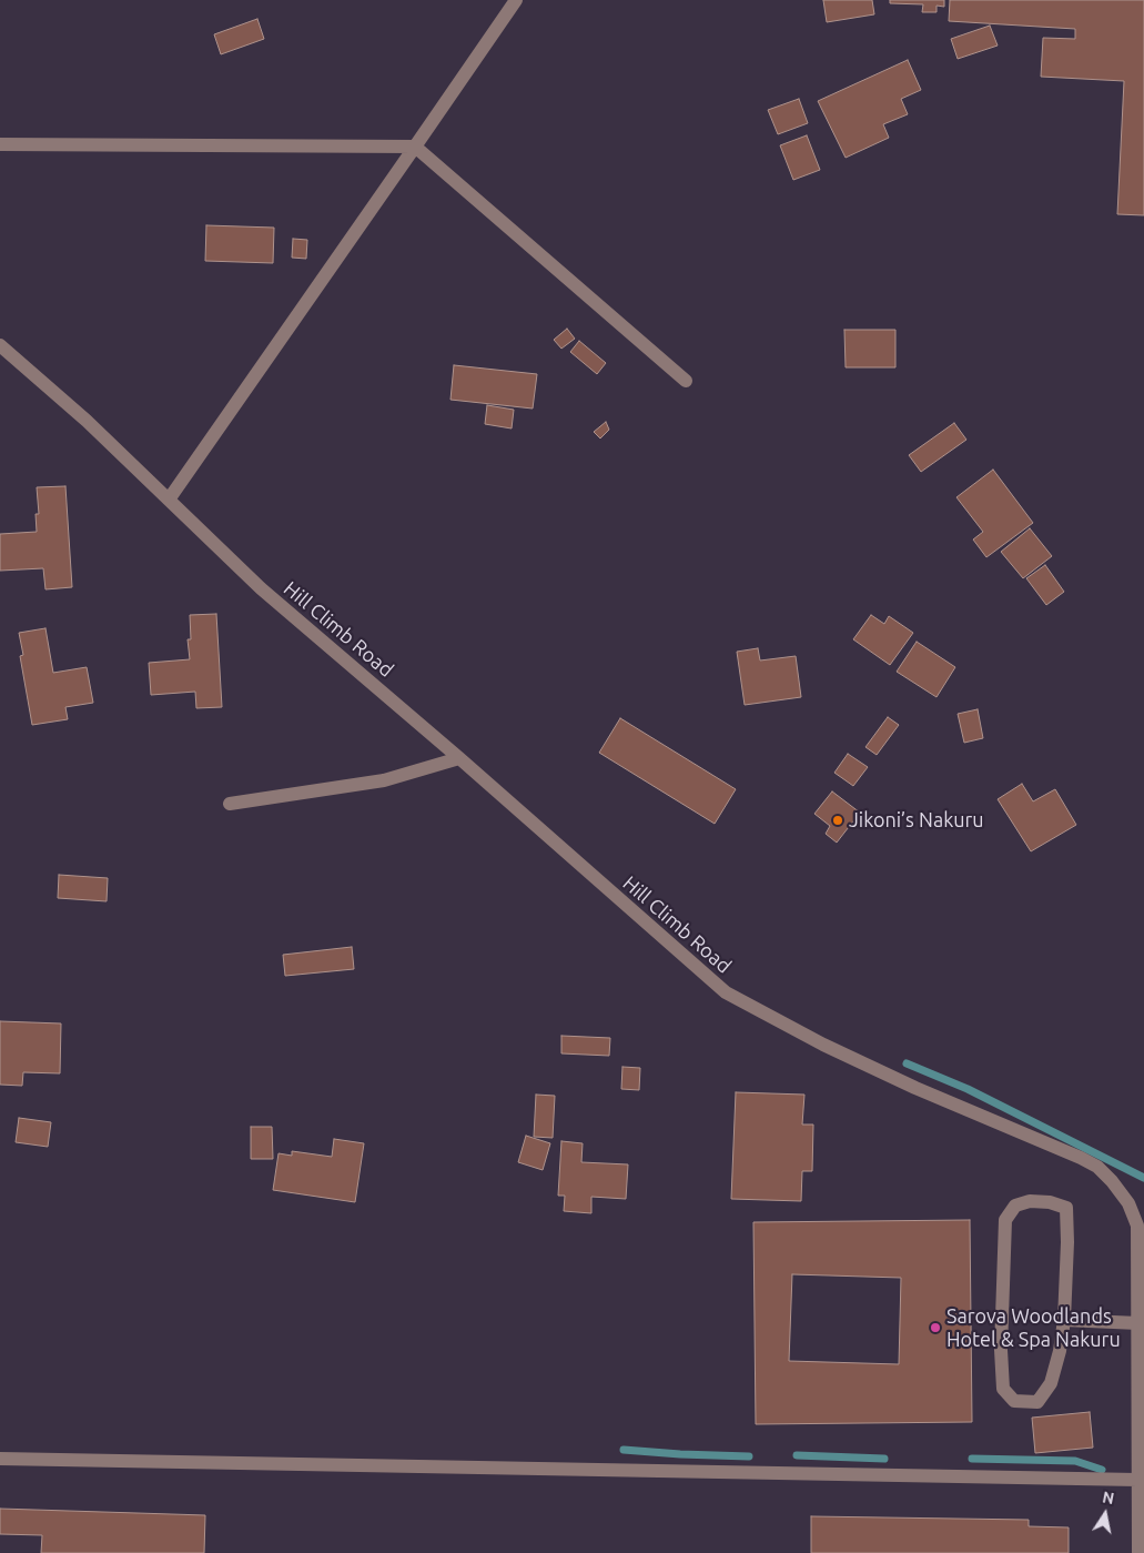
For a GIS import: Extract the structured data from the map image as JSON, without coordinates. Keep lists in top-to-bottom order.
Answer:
{
  "streets": {
    "street": ["Hill Climb Road"]
  },
  "places": ["Jikoni’s Nakuru", "Sarova Woodlands Hotel & Spa Nakuru"],
  "north": "top"
}
